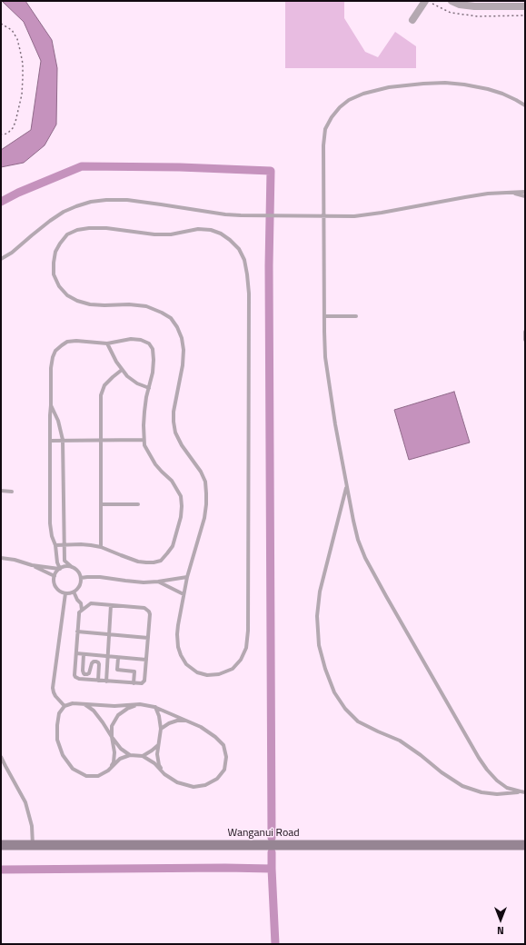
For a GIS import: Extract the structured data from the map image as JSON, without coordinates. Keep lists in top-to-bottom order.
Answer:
{
  "streets": {
    "street": ["Wanganui Road"]
  },
  "north": "bottom"
}
